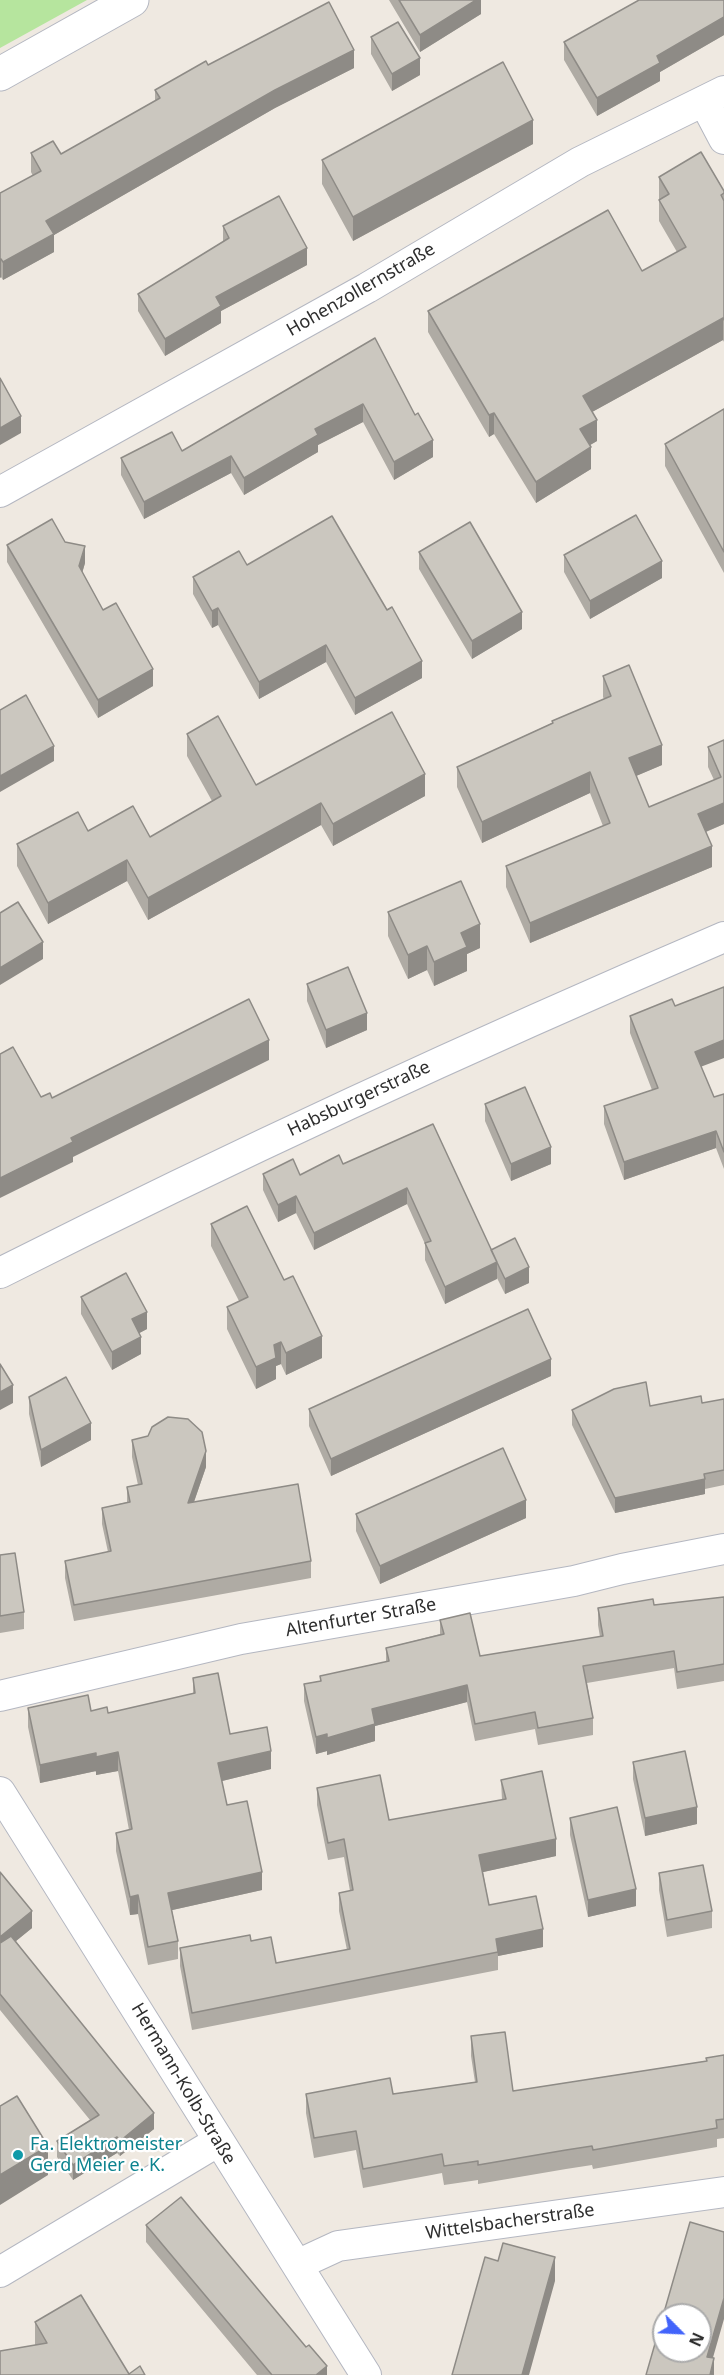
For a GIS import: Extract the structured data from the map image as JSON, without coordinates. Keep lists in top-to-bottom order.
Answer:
{
  "streets": {
    "street": [
      "Hohenzollernstraße",
      "Habsburgerstraße",
      "Altenfurter Straße",
      "Hermann-Kolb-Straße",
      "Wittelsbacherstraße"
    ]
  },
  "crossings": [
    ["Hermann-Kolb-Straße", "Wittelsbacherstraße"]
  ],
  "places": ["Fa. Elektromeister Gerd Meier e. K."],
  "north": "bottom right"
}
